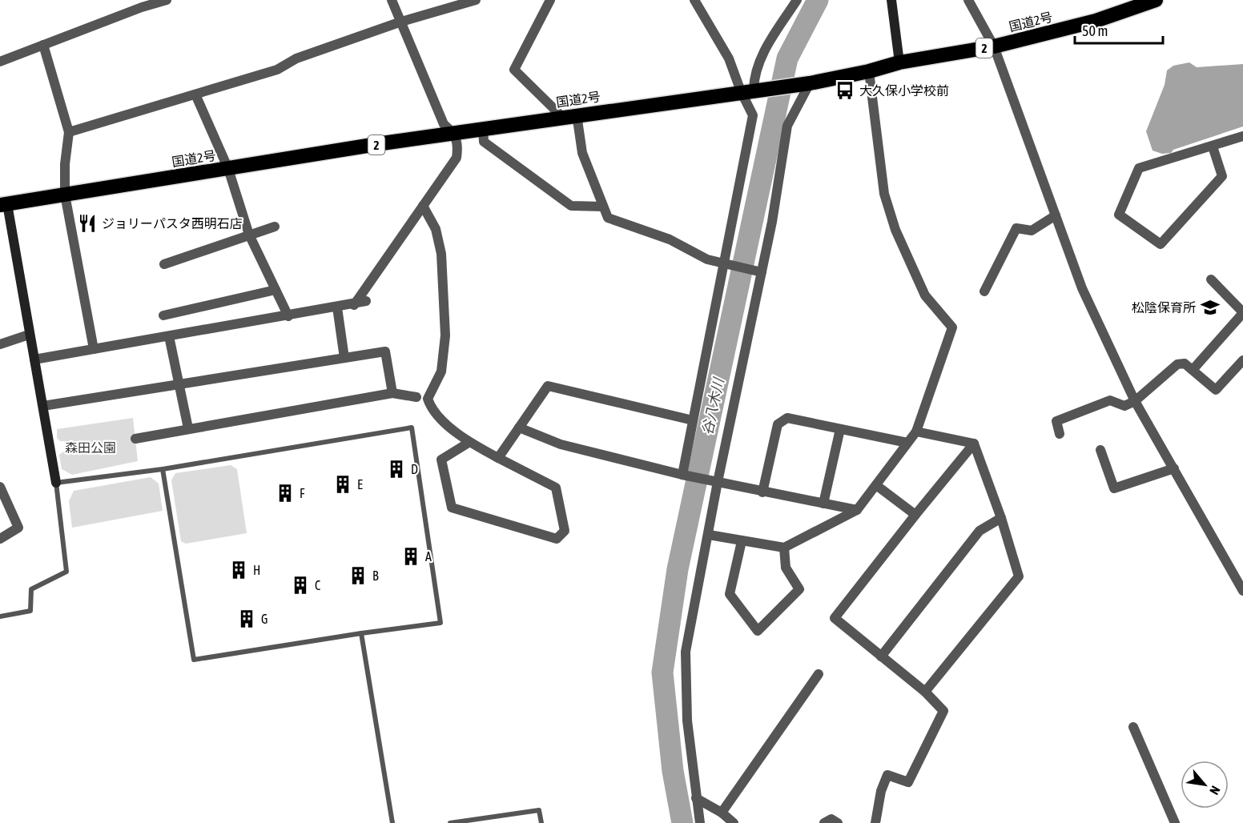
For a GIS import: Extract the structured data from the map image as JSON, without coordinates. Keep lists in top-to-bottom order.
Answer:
{
  "streets": {
    "highway": ["国道2号", "2"]
  },
  "water": ["谷八木川"],
  "parks": ["森田公園"],
  "places": {
    "bus stop": ["大久保小学校前"],
    "restaurant": ["ジョリーパスタ西明石店"],
    "school or university": ["松陰保育所"],
    "building": [
      "D",
      "E",
      "F",
      "A",
      "H",
      "B",
      "C",
      "G"
    ]
  },
  "scale_bar": "50 m",
  "north": "bottom right"
}
